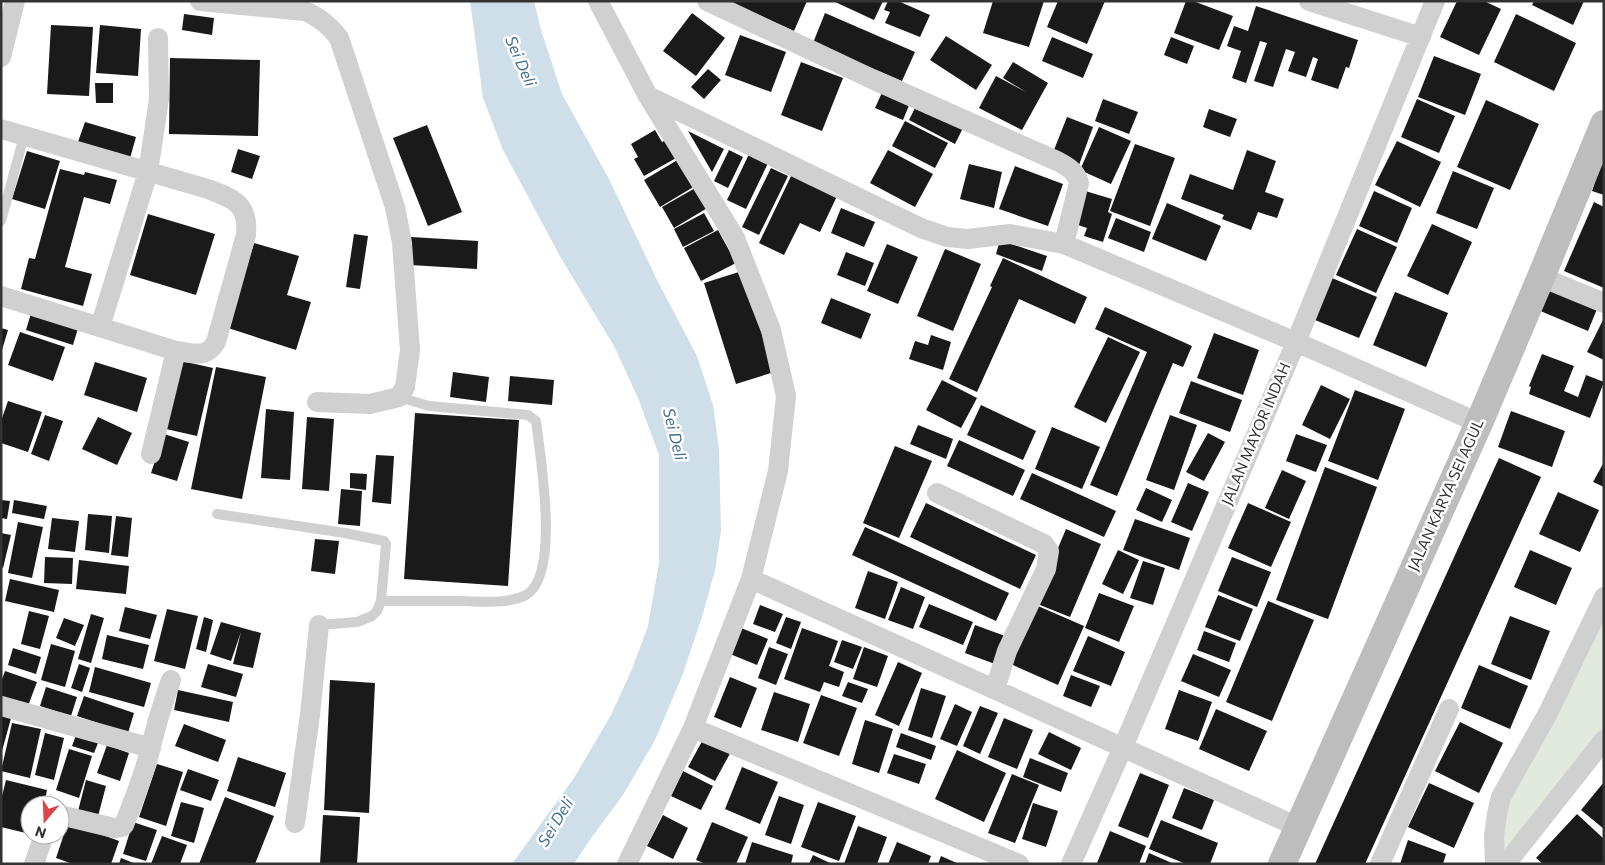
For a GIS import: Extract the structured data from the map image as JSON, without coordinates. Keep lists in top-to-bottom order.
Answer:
{
  "streets": {
    "main road": ["JALAN KARYA SEI AGUL"],
    "street": ["JALAN MAYOR INDAH"]
  },
  "water": ["Sei Deli"],
  "north": "bottom"
}
